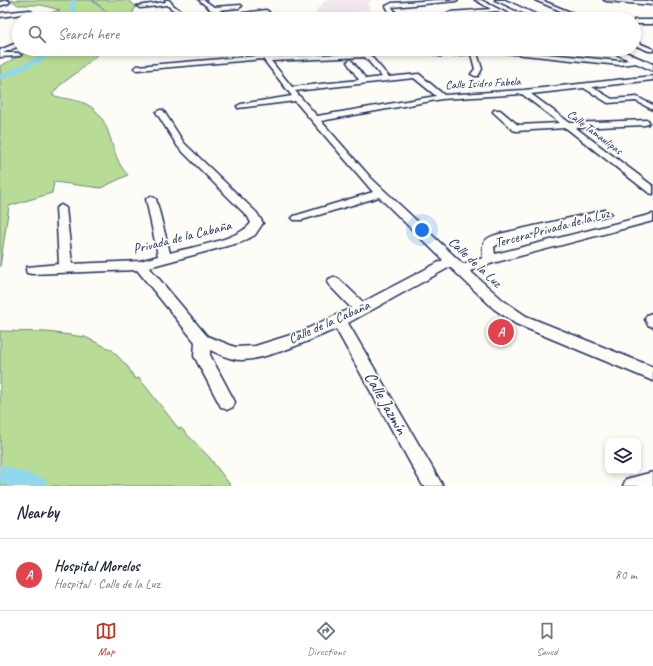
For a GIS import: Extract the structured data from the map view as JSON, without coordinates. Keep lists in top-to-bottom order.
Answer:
{
  "streets": {
    "street": [
      "Calle Isidro Fabela",
      "Calle Tamaulipas",
      "Tercera Privada de la Luz",
      "Privada de la Cabaña",
      "Calle de la Luz",
      "Calle de la Cabaña",
      "Calle Jazmín"
    ]
  },
  "crossings": [
    ["Calle Isidro Fabela", "Calle Tamaulipas"],
    ["Calle Isidro Fabela", "Calle de la Luz"],
    ["Tercera Privada de la Luz", "Calle de la Luz"],
    ["Tercera Privada de la Luz", "Calle de la Cabaña"],
    ["Privada de la Cabaña", "Calle de la Cabaña"],
    ["Calle de la Luz", "Calle de la Cabaña"],
    ["Calle de la Cabaña", "Calle Jazmín"]
  ],
  "page": {
    "search": "Search here",
    "pins": "A",
    "heading": "Nearby",
    "list": [
      {
        "mark": "A",
        "name": "Hospital Morelos",
        "note": "Hospital · Calle de la Luz",
        "value": "80 m"
      }
    ],
    "nav": ["Map", "Directions", "Saved"]
  }
}
